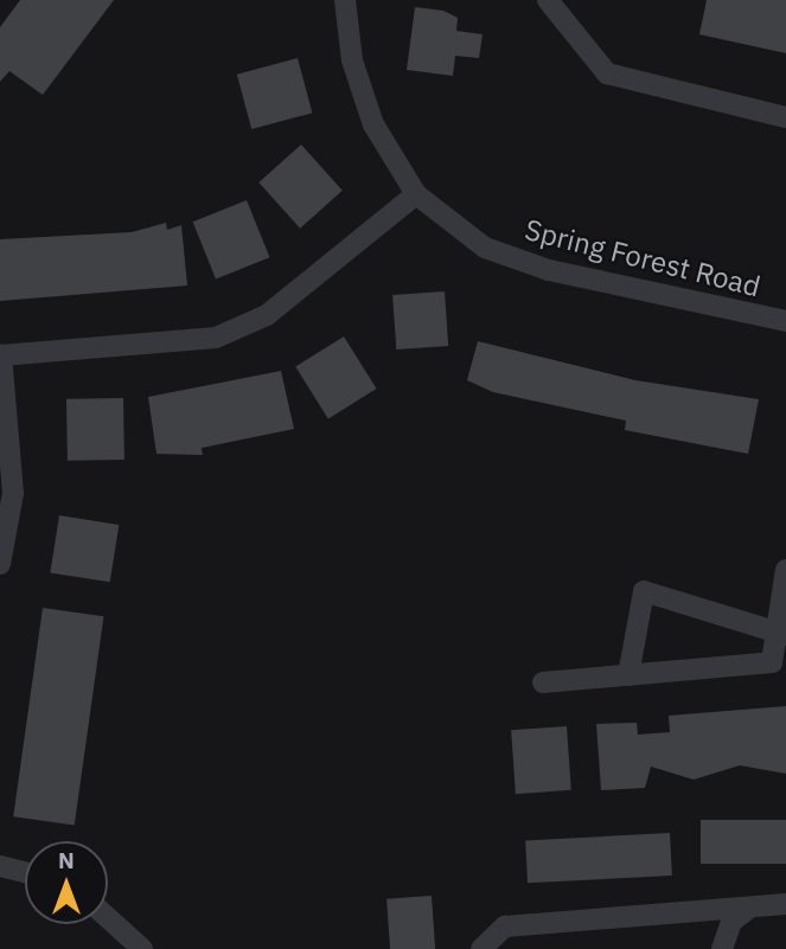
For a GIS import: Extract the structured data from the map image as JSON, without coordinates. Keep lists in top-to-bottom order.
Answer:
{
  "streets": {
    "street": ["Spring Forest Road"]
  },
  "north": "top"
}
